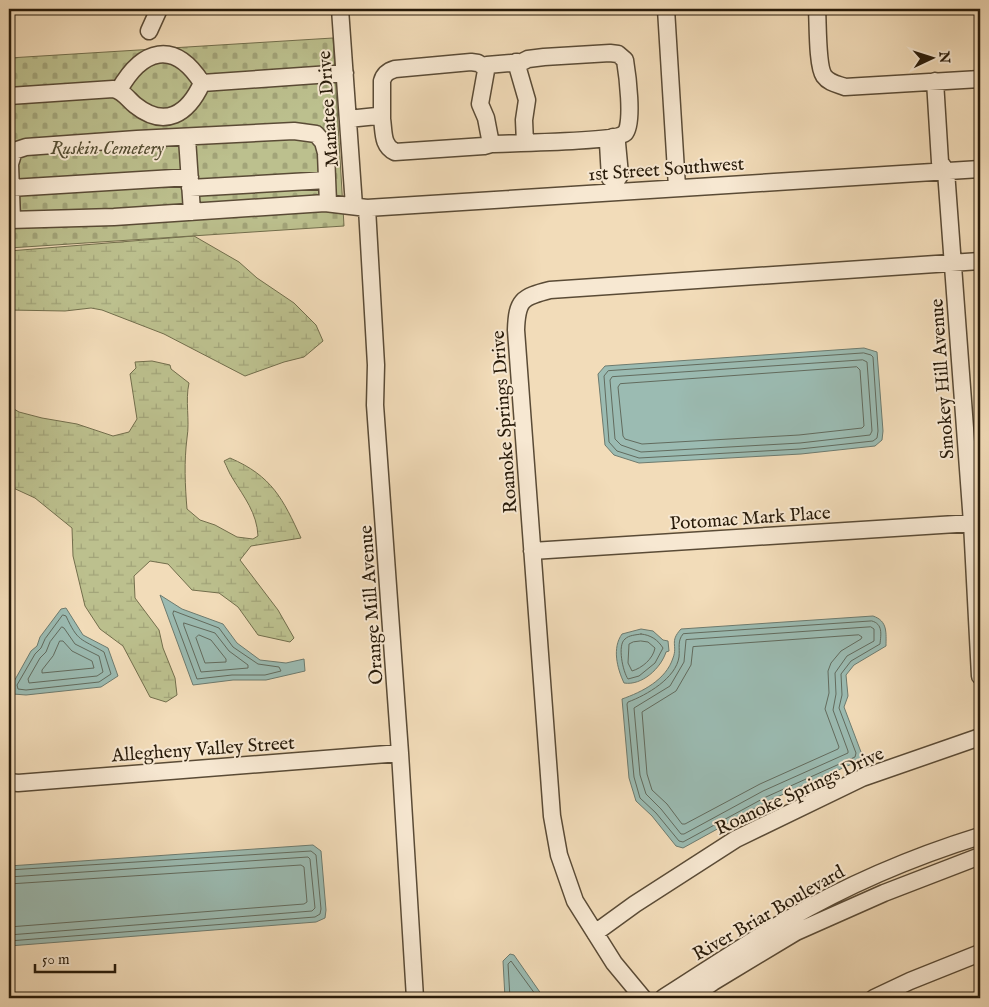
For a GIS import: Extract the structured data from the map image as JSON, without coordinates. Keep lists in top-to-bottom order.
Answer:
{
  "streets": {
    "street": [
      "Manatee Drive",
      "1st Street Southwest",
      "Smokey Hill Avenue",
      "Roanoke Springs Drive",
      "Potomac Mark Place",
      "Orange Mill Avenue",
      "Allegheny Valley Street",
      "River Briar Boulevard"
    ]
  },
  "crossings": [
    ["Manatee Drive", "1st Street Southwest"],
    ["Manatee Drive", "Orange Mill Avenue"],
    ["1st Street Southwest", "Smokey Hill Avenue"],
    ["1st Street Southwest", "Orange Mill Avenue"],
    ["Smokey Hill Avenue", "Roanoke Springs Drive"],
    ["Smokey Hill Avenue", "Potomac Mark Place"],
    ["Roanoke Springs Drive", "Potomac Mark Place"],
    ["Orange Mill Avenue", "Allegheny Valley Street"]
  ],
  "parks": ["Ruskin Cemetery"],
  "scale_bar": "50 m",
  "north": "right"
}
